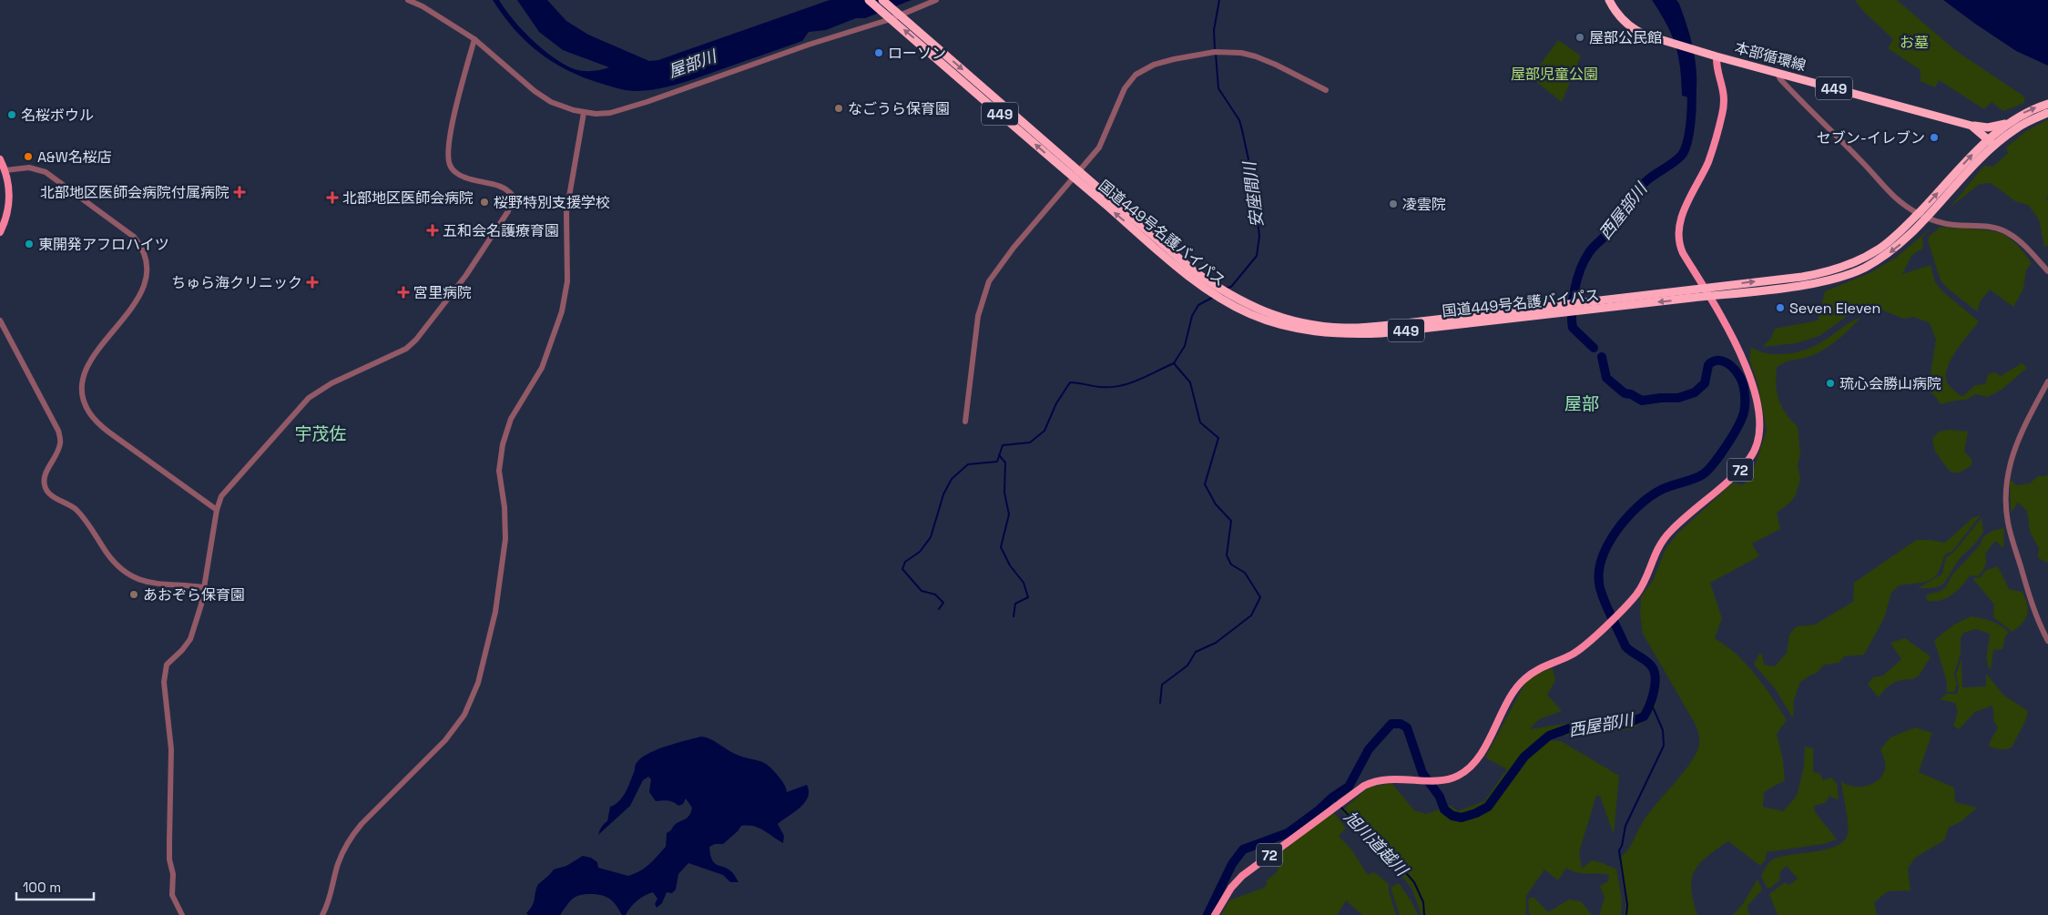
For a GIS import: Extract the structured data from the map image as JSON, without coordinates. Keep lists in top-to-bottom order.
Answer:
{
  "streets": {
    "highway": ["本部循環線", "449", "国道449号名護バイパス"],
    "main road": ["72"]
  },
  "crossings": [
    ["本部循環線", "449"],
    ["本部循環線", "国道449号名護バイパス"],
    ["本部循環線", "72"],
    ["449", "国道449号名護バイパス"],
    ["国道449号名護バイパス", "72"]
  ],
  "districts": ["屋部", "宇茂佐"],
  "water": [
    "屋部川",
    "安座間川",
    "西屋部川",
    "旭川道越川"
  ],
  "parks": ["お墓", "屋部児童公園"],
  "places": {
    "other": [
      "屋部公民館",
      "ローソン",
      "なごうら保育園",
      "名桜ボウル",
      "セブン-イレブン",
      "A&W名桜店",
      "桜野特別支援学校",
      "凌雲院",
      "東開発アフロハイツ",
      "Seven Eleven",
      "琉心会勝山病院",
      "あおぞら保育園"
    ],
    "health": [
      "北部地区医師会病院付属病院",
      "北部地区医師会病院",
      "五和会名護療育園",
      "ちゅら海クリニック",
      "宮里病院"
    ]
  },
  "scale_bar": "100 m"
}
